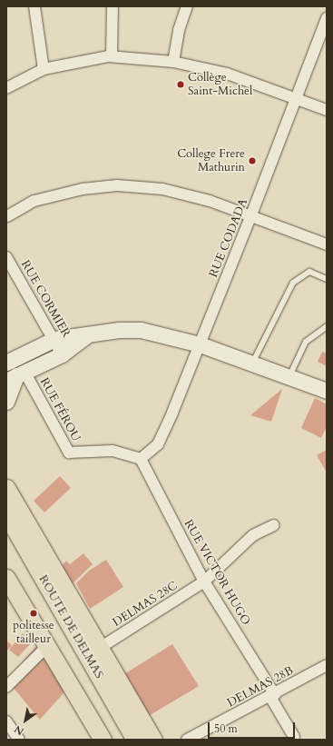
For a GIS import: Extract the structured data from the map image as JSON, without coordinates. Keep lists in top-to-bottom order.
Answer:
{
  "streets": {
    "main road": ["ROUTE DE DELMAS"],
    "street": [
      "RUE CODADA",
      "RUE CORMIER",
      "RUE FÉROU",
      "RUE VICTOR HUGO",
      "DELMAS 28C",
      "DELMAS 28B"
    ]
  },
  "crossings": [
    ["RUE CODADA", "RUE FÉROU"],
    ["RUE CODADA", "RUE VICTOR HUGO"],
    ["RUE FÉROU", "RUE VICTOR HUGO"],
    ["RUE VICTOR HUGO", "DELMAS 28C"],
    ["RUE VICTOR HUGO", "DELMAS 28B"],
    ["DELMAS 28C", "ROUTE DE DELMAS"]
  ],
  "places": ["Collège Saint-Michel", "College Frere Mathurin", "politesse tailleur"],
  "scale_bar": "50 m",
  "north": "bottom left"
}
